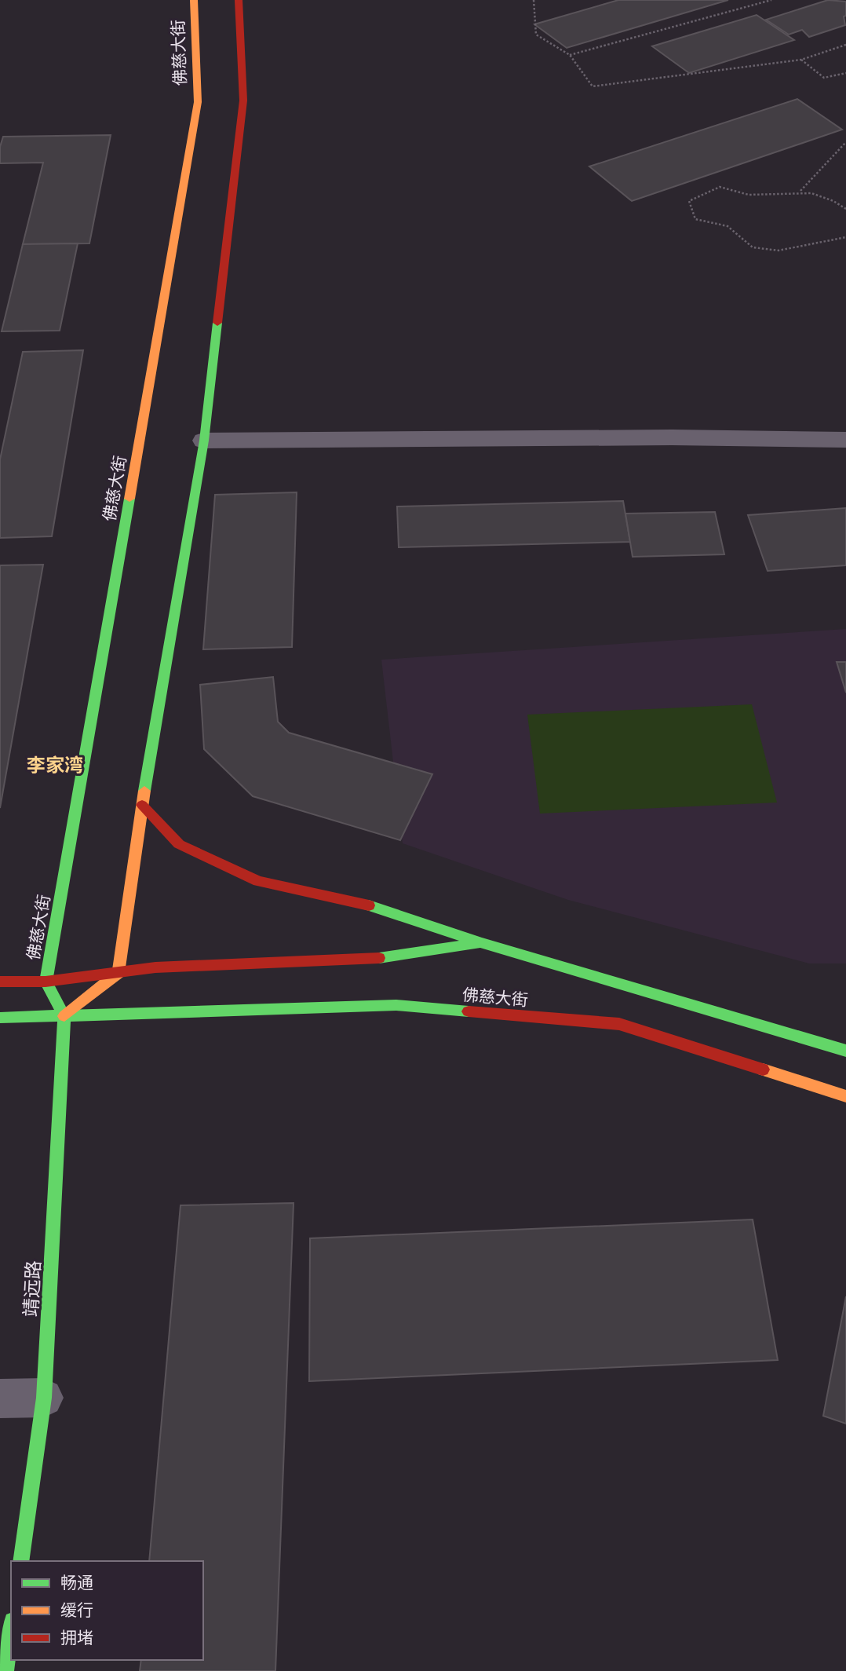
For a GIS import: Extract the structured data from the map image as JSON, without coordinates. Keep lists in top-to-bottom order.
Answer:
{
  "streets": {
    "main road": ["佛慈大街", "靖远路"]
  },
  "crossings": [
    ["佛慈大街", "靖远路"]
  ],
  "districts": ["李家湾"],
  "legend": ["畅通", "缓行", "拥堵"]
}
